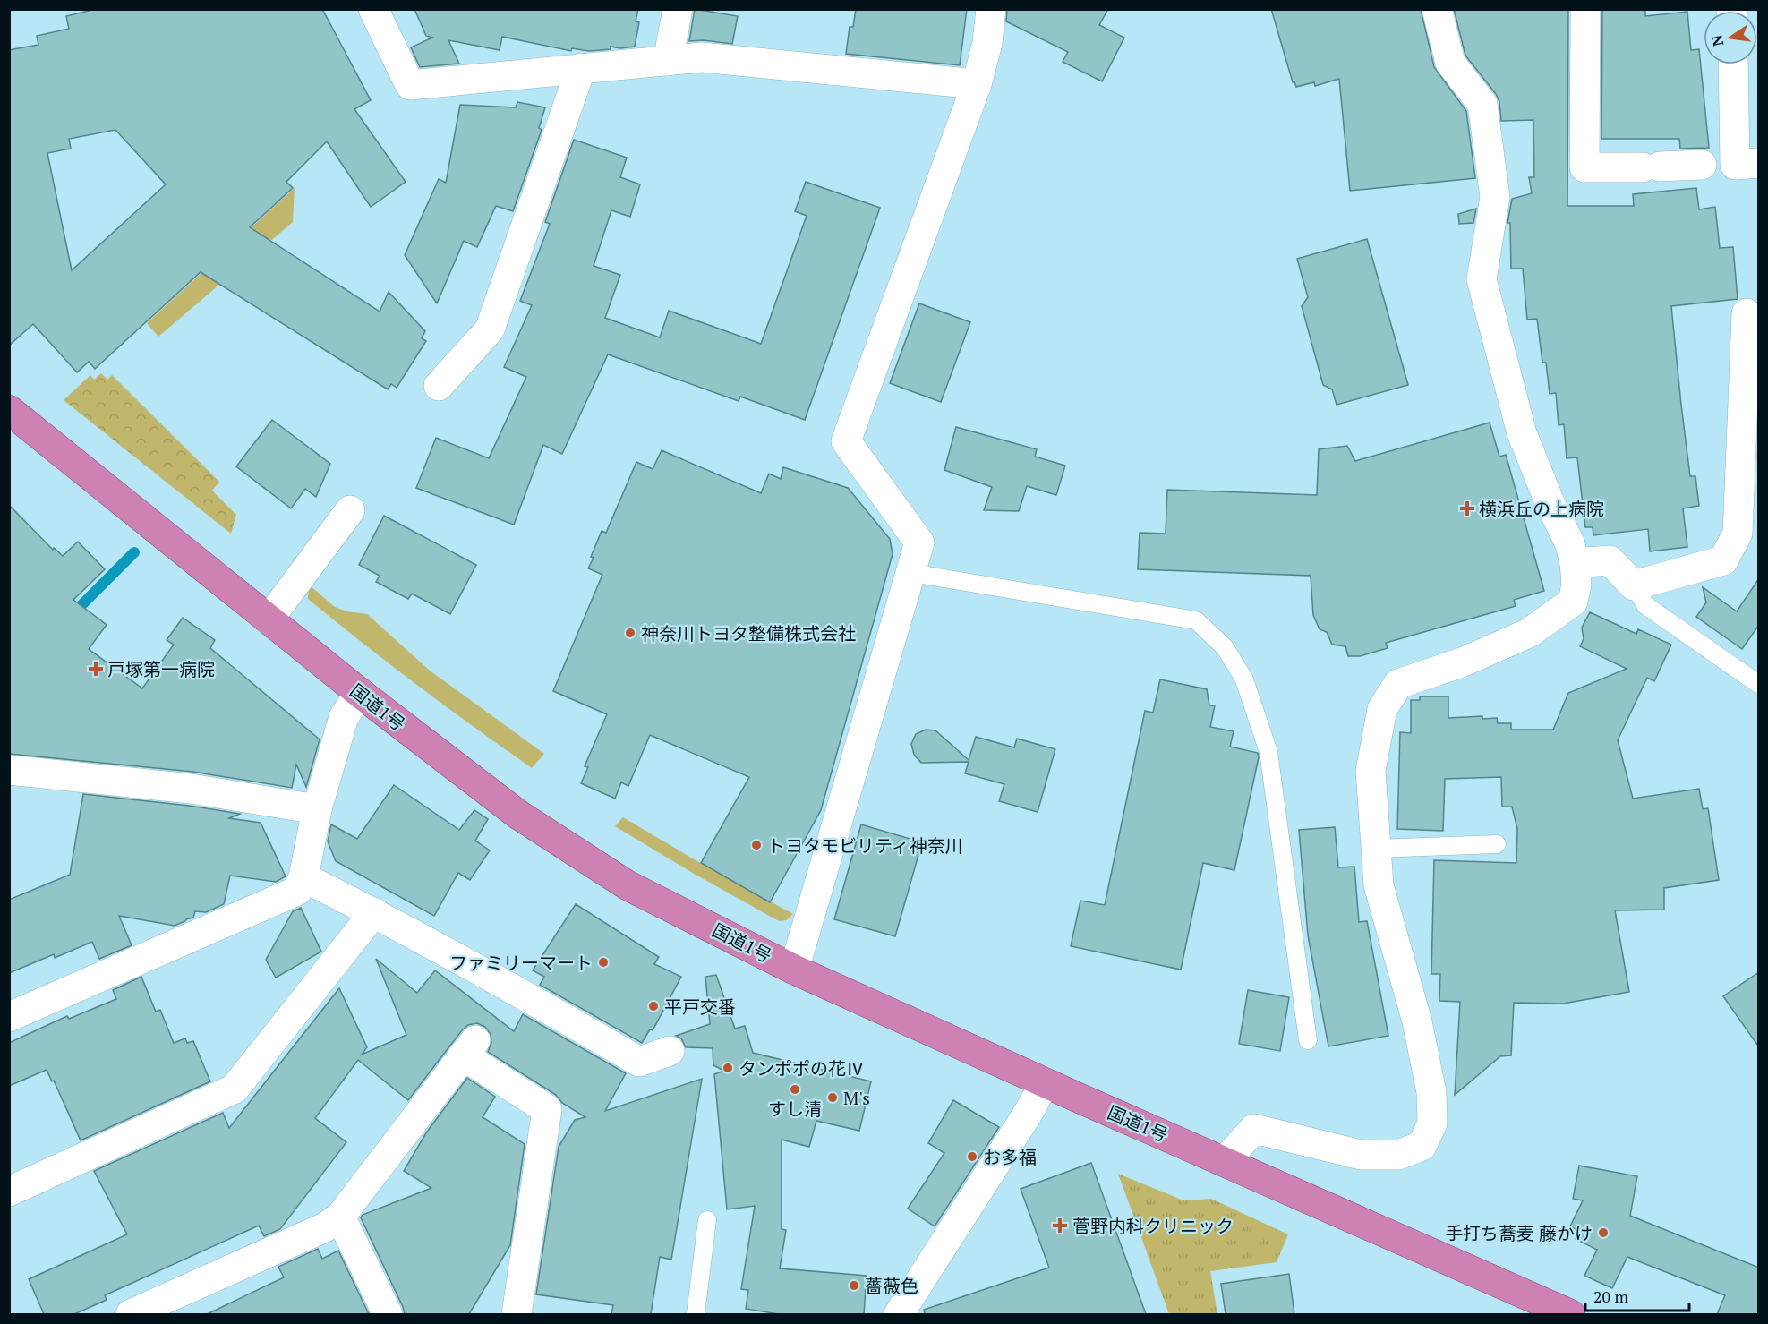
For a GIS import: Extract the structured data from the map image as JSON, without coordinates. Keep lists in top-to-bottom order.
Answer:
{
  "streets": {
    "highway": ["国道1号"]
  },
  "places": {
    "health": ["横浜丘の上病院", "戸塚第一病院", "菅野内科クリニック"],
    "other": [
      "神奈川トヨタ整備株式会社",
      "トヨタモビリティ神奈川",
      "ファミリーマート",
      "平戸交番",
      "タンポポの花Ⅳ",
      "すし清",
      "M's",
      "お多福",
      "手打ち蕎麦 藤かけ",
      "薔薇色"
    ]
  },
  "scale_bar": "20 m",
  "north": "left"
}
